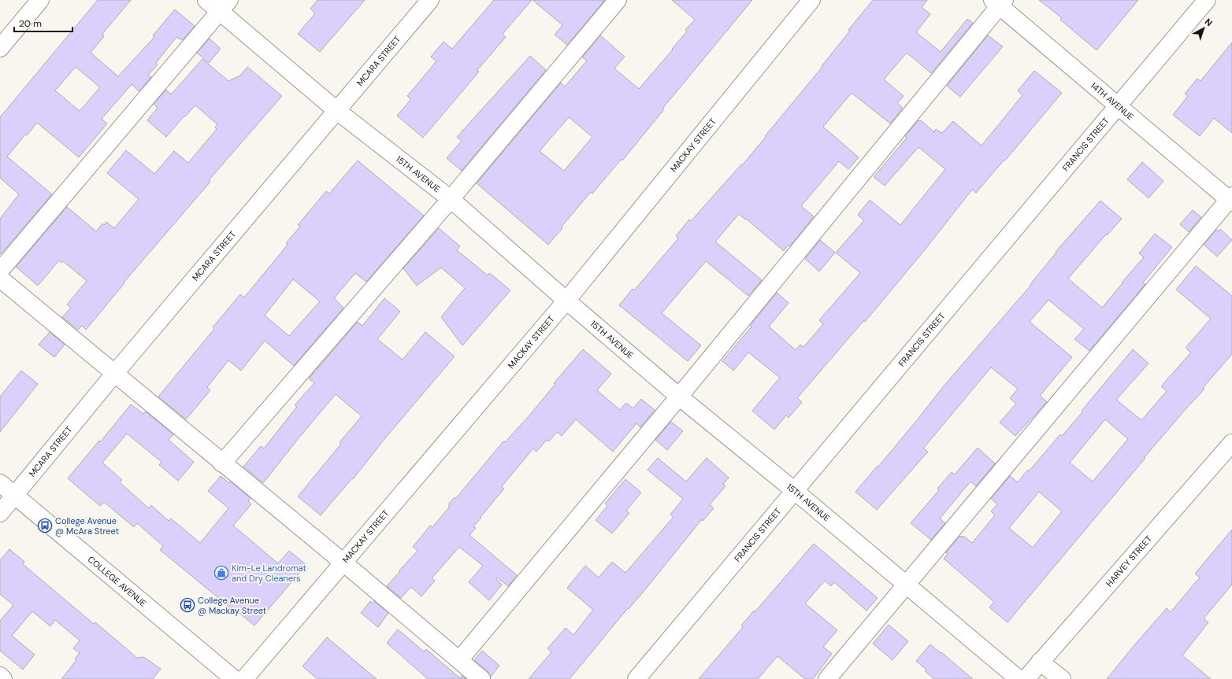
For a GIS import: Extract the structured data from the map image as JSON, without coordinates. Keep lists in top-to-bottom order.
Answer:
{
  "streets": {
    "street": [
      "MCARA STREET",
      "14TH AVENUE",
      "FRANCIS STREET",
      "MACKAY STREET",
      "15TH AVENUE",
      "HARVEY STREET",
      "COLLEGE AVENUE"
    ]
  },
  "crossings": [
    ["MCARA STREET", "15TH AVENUE"],
    ["MCARA STREET", "COLLEGE AVENUE"],
    ["14TH AVENUE", "FRANCIS STREET"],
    ["FRANCIS STREET", "15TH AVENUE"],
    ["MACKAY STREET", "15TH AVENUE"]
  ],
  "places": {
    "bus stop": ["College Avenue @ McAra Street", "College Avenue @ Mackay Street"],
    "shop": ["Kim-Le Landromat and Dry Cleaners"]
  },
  "scale_bar": "20 m",
  "north": "top right"
}
